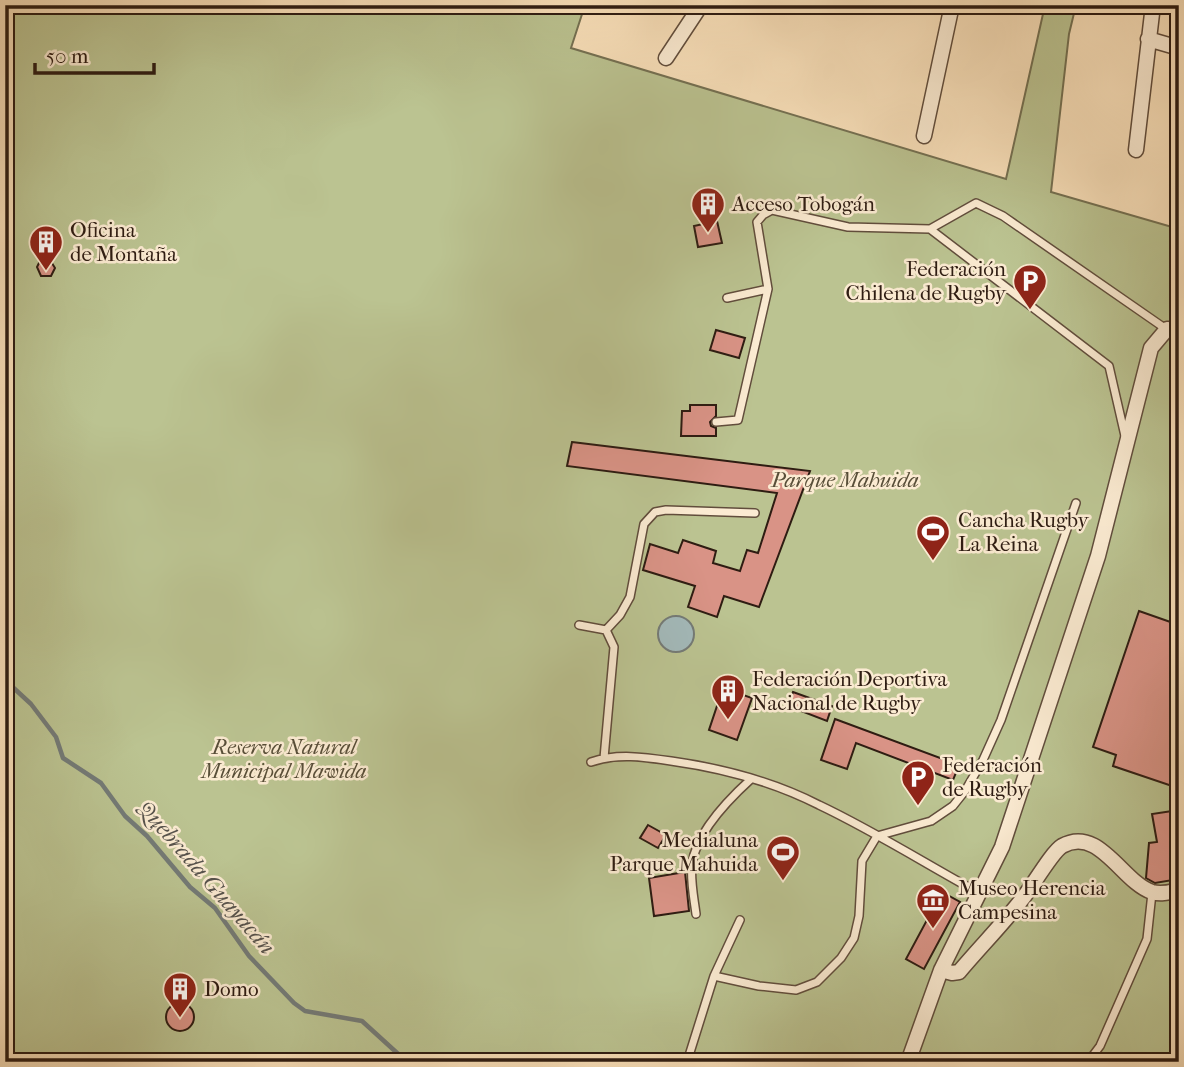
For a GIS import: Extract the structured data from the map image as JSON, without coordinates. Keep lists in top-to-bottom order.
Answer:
{
  "water": ["Quebrada Guayacán"],
  "parks": ["Parque Mahuida", "Reserva Natural Municipal Mawida"],
  "places": {
    "building": [
      "Acceso Tobogán",
      "Oficina de Montaña",
      "Federación Deportiva Nacional de Rugby",
      "Domo"
    ],
    "parking": ["Federación Chilena de Rugby", "Federación de Rugby"],
    "sports": ["Cancha Rugby La Reina", "Medialuna Parque Mahuida"],
    "museum": ["Museo Herencia Campesina"]
  },
  "scale_bar": "50 m"
}
